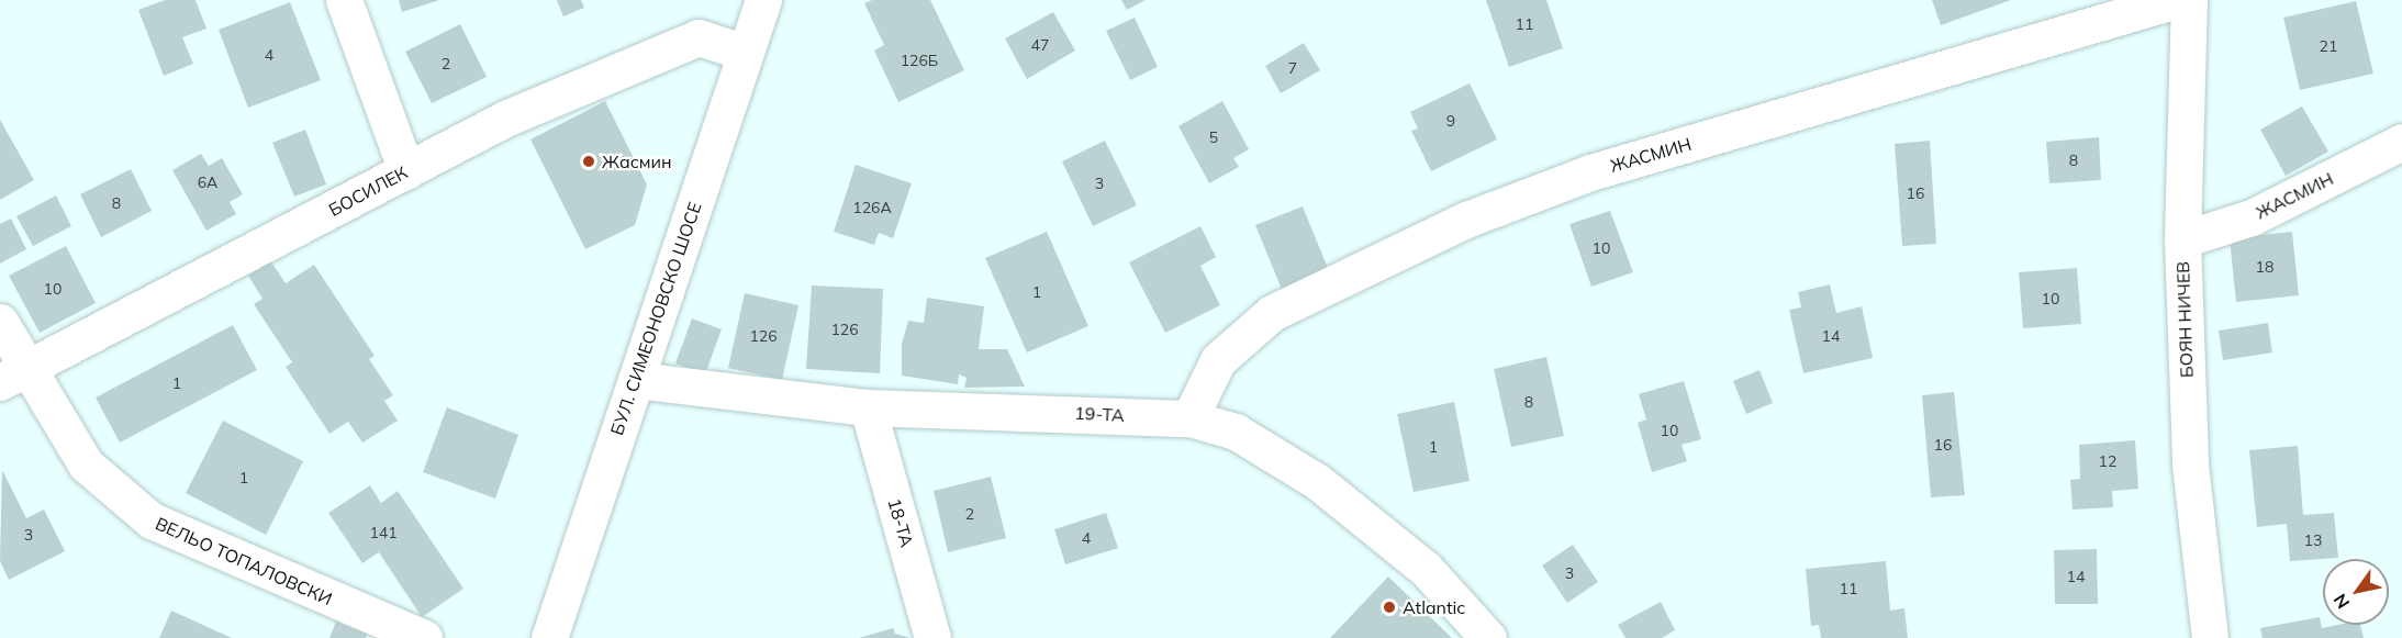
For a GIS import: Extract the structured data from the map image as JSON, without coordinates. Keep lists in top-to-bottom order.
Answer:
{
  "streets": {
    "street": [
      "ЖАСМИН",
      "БОСИЛЕК",
      "БУЛ. СИМЕОНОВСКО ШОСЕ",
      "БОЯН НИЧЕВ",
      "19-ТА",
      "18-ТА",
      "ВЕЛЬО ТОПАЛОВСКИ"
    ]
  },
  "crossings": [
    ["ЖАСМИН", "БОЯН НИЧЕВ"],
    ["ЖАСМИН", "19-ТА"],
    ["БОСИЛЕК", "БУЛ. СИМЕОНОВСКО ШОСЕ"],
    ["БОСИЛЕК", "ВЕЛЬО ТОПАЛОВСКИ"],
    ["БУЛ. СИМЕОНОВСКО ШОСЕ", "19-ТА"],
    ["19-ТА", "18-ТА"]
  ],
  "places": ["Жасмин", "Atlantic"],
  "house_numbers": [
    "11",
    "47",
    "21",
    "4",
    "126Б",
    "2",
    "7",
    "9",
    "5",
    "8",
    "6А",
    "3",
    "16",
    "8",
    "126А",
    "10",
    "18",
    "10",
    "1",
    "10",
    "126",
    "126",
    "14",
    "1",
    "8",
    "10",
    "16",
    "1",
    "12",
    "1",
    "2",
    "141",
    "3",
    "4",
    "13",
    "3",
    "14",
    "11"
  ],
  "north": "bottom left"
}
